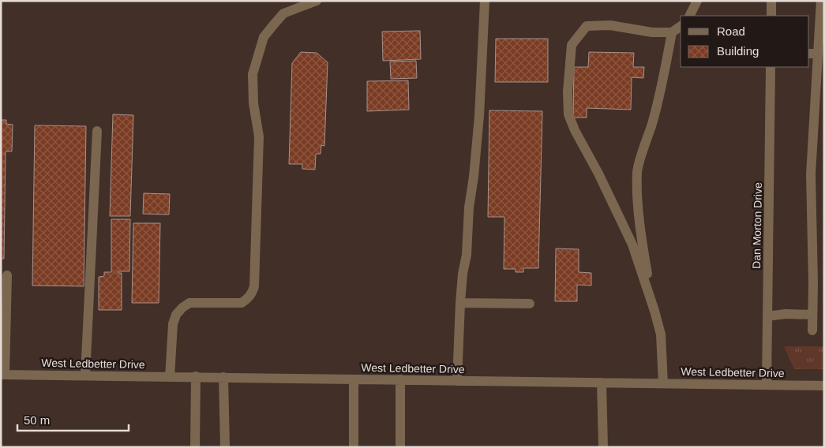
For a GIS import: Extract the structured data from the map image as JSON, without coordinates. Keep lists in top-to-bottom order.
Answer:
{
  "streets": {
    "street": ["Dan Morton Drive", "West Ledbetter Drive"]
  },
  "crossings": [
    ["Dan Morton Drive", "West Ledbetter Drive"]
  ],
  "legend": ["Road", "Building"],
  "scale_bar": "50 m"
}
